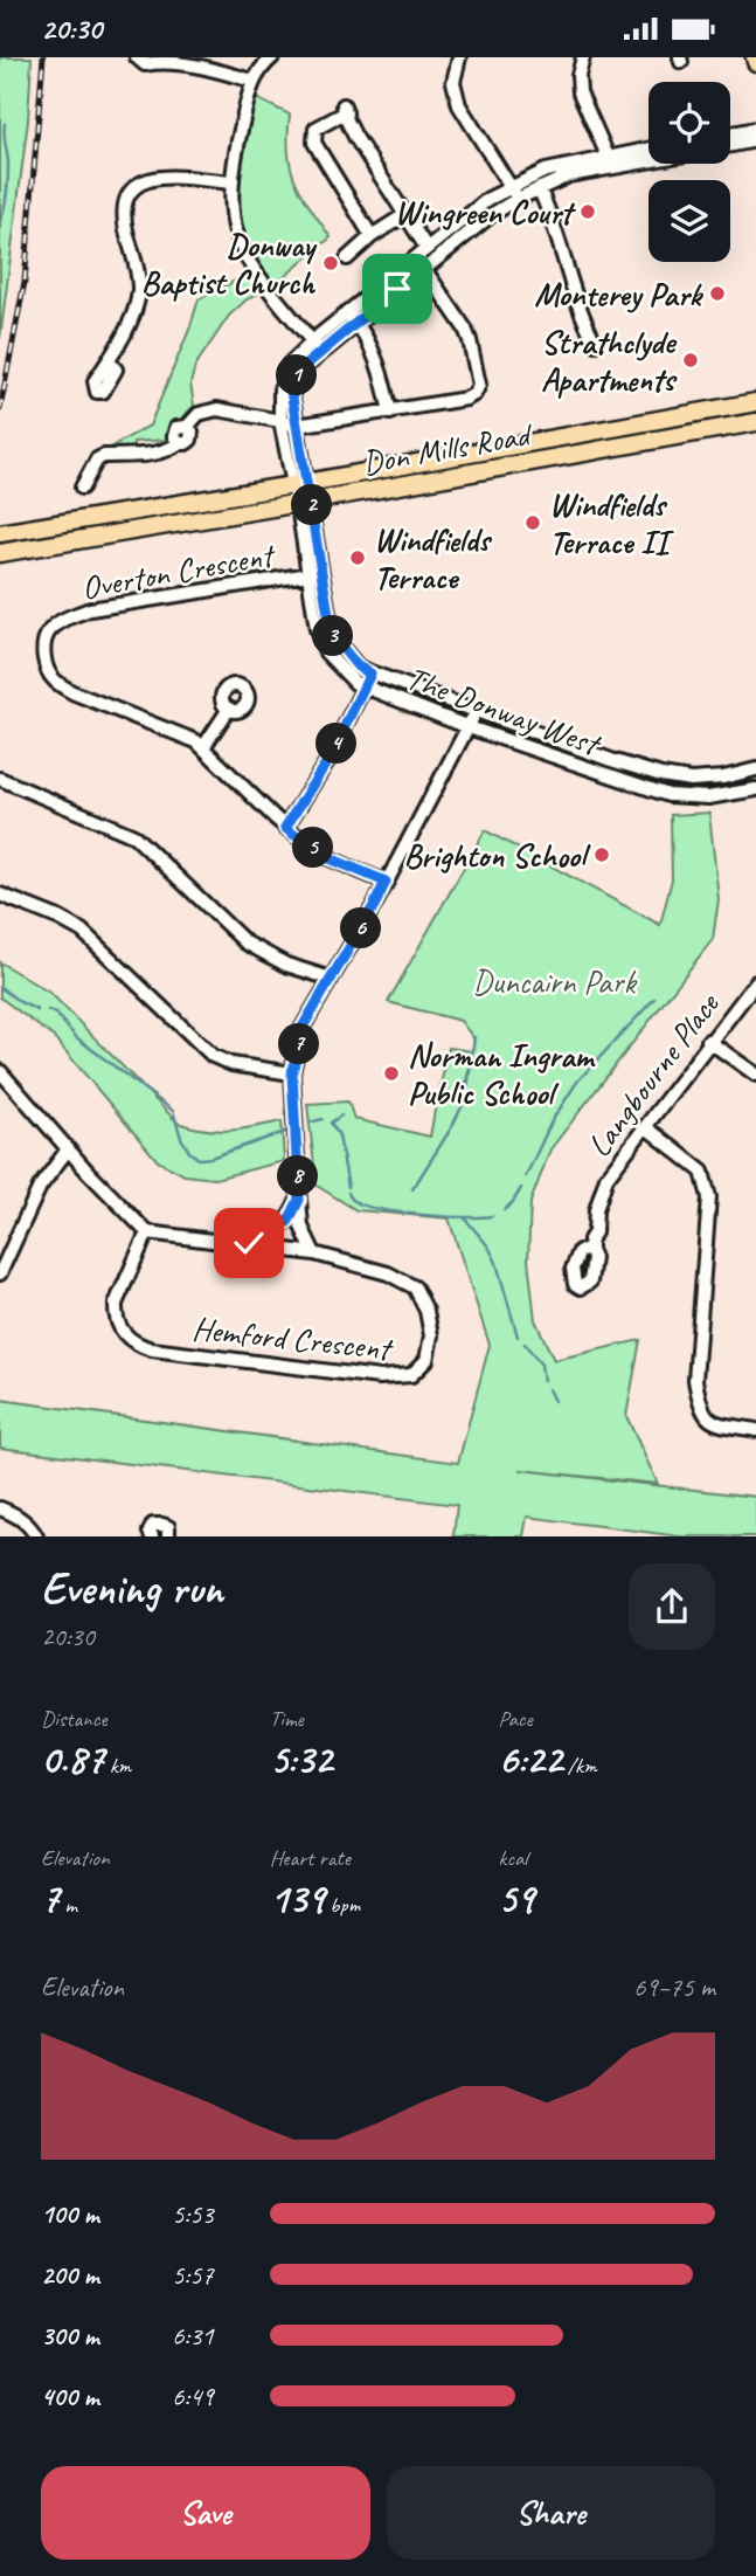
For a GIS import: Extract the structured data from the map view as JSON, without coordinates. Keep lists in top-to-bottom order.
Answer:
{
  "streets": {
    "main road": ["Don Mills Road"],
    "street": [
      "Overton Crescent",
      "The Donway West",
      "Langbourne Place",
      "Hemford Crescent"
    ]
  },
  "crossings": [
    ["Don Mills Road", "The Donway West"],
    ["Overton Crescent", "The Donway West"]
  ],
  "parks": ["Duncairn Park"],
  "places": [
    "Wingreen Court",
    "Donway Baptist Church",
    "Monterey Park",
    "Strathclyde Apartments",
    "Windfields Terrace II",
    "Windfields Terrace",
    "Brighton School",
    "Norman Ingram Public School"
  ],
  "page": {
    "status": "20:30",
    "pins": [
      "1",
      "2",
      "3",
      "4",
      "5",
      "6",
      "7",
      "8"
    ],
    "heading": ["Evening run", "20:30"],
    "stats": [
      ["Distance", "0.87 km"],
      ["Time", "5:32"],
      ["Pace", "6:22 /km"],
      ["Elevation", "7 m"],
      ["Heart rate", "139 bpm"],
      ["kcal", "59"]
    ],
    "chart": ["Elevation", "69–75 m"],
    "list": [
      {
        "name": "100 m",
        "note": "5:53"
      },
      {
        "name": "200 m",
        "note": "5:57"
      },
      {
        "name": "300 m",
        "note": "6:31"
      },
      {
        "name": "400 m",
        "note": "6:49"
      }
    ],
    "buttons": ["Save", "Share"]
  }
}
